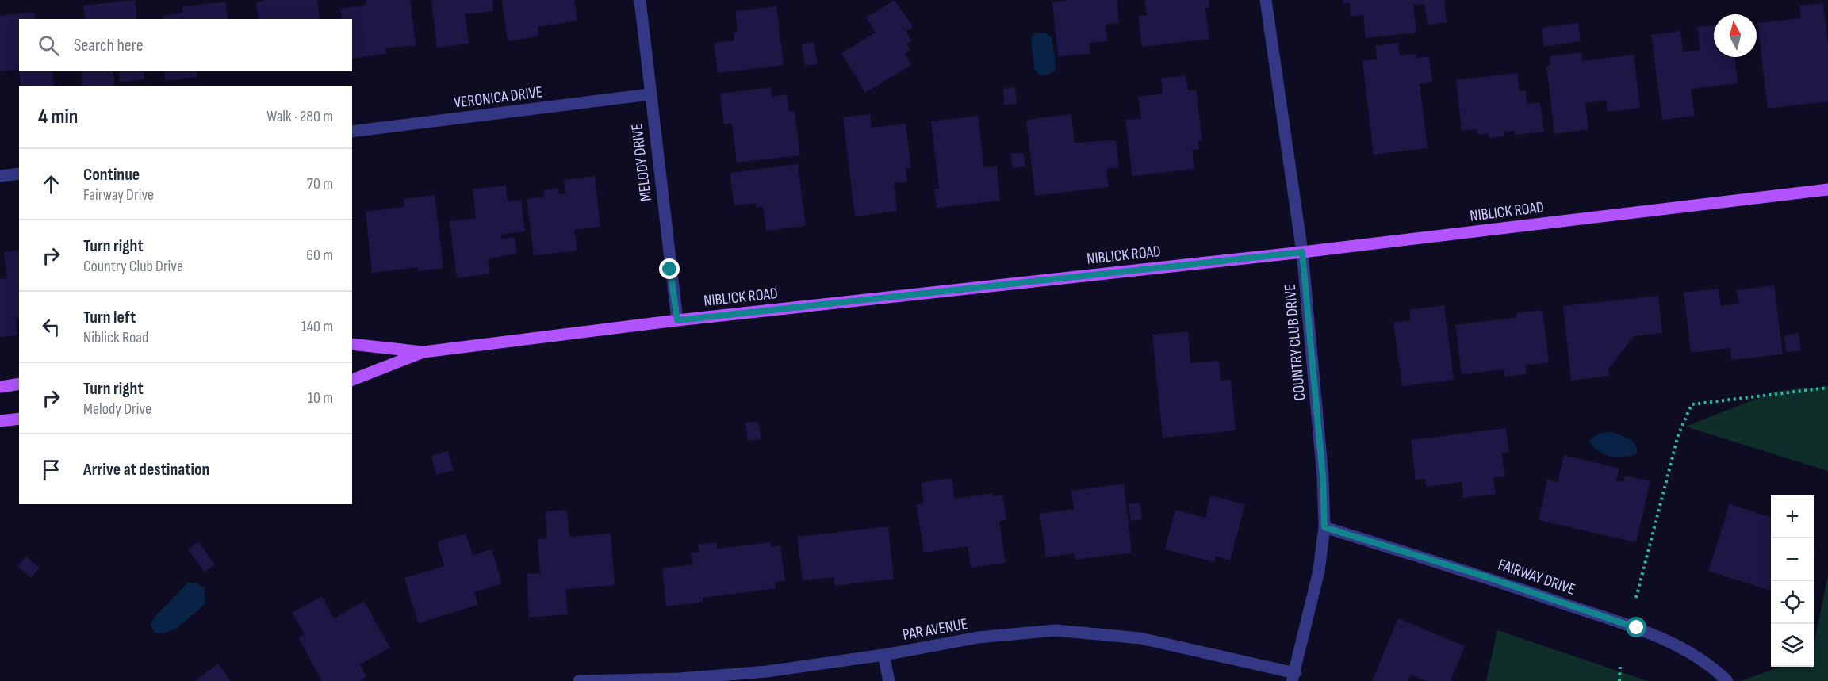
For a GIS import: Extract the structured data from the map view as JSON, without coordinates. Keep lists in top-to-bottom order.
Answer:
{
  "streets": {
    "main road": ["NIBLICK ROAD"],
    "street": [
      "VERONICA DRIVE",
      "MELODY DRIVE",
      "COUNTRY CLUB DRIVE",
      "FAIRWAY DRIVE",
      "PAR AVENUE"
    ]
  },
  "crossings": [
    ["VERONICA DRIVE", "MELODY DRIVE"],
    ["MELODY DRIVE", "NIBLICK ROAD"],
    ["NIBLICK ROAD", "COUNTRY CLUB DRIVE"],
    ["COUNTRY CLUB DRIVE", "FAIRWAY DRIVE"],
    ["COUNTRY CLUB DRIVE", "PAR AVENUE"]
  ],
  "north": "top",
  "page": {
    "search": "Search here",
    "heading": ["4 min", "Walk · 280 m"],
    "list": [
      ["Continue", "Fairway Drive", "70 m"],
      ["Turn right", "Country Club Drive", "60 m"],
      ["Turn left", "Niblick Road", "140 m"],
      ["Turn right", "Melody Drive", "10 m"],
      "Arrive at destination"
    ],
    "map_buttons": ["+", "−"]
  }
}
